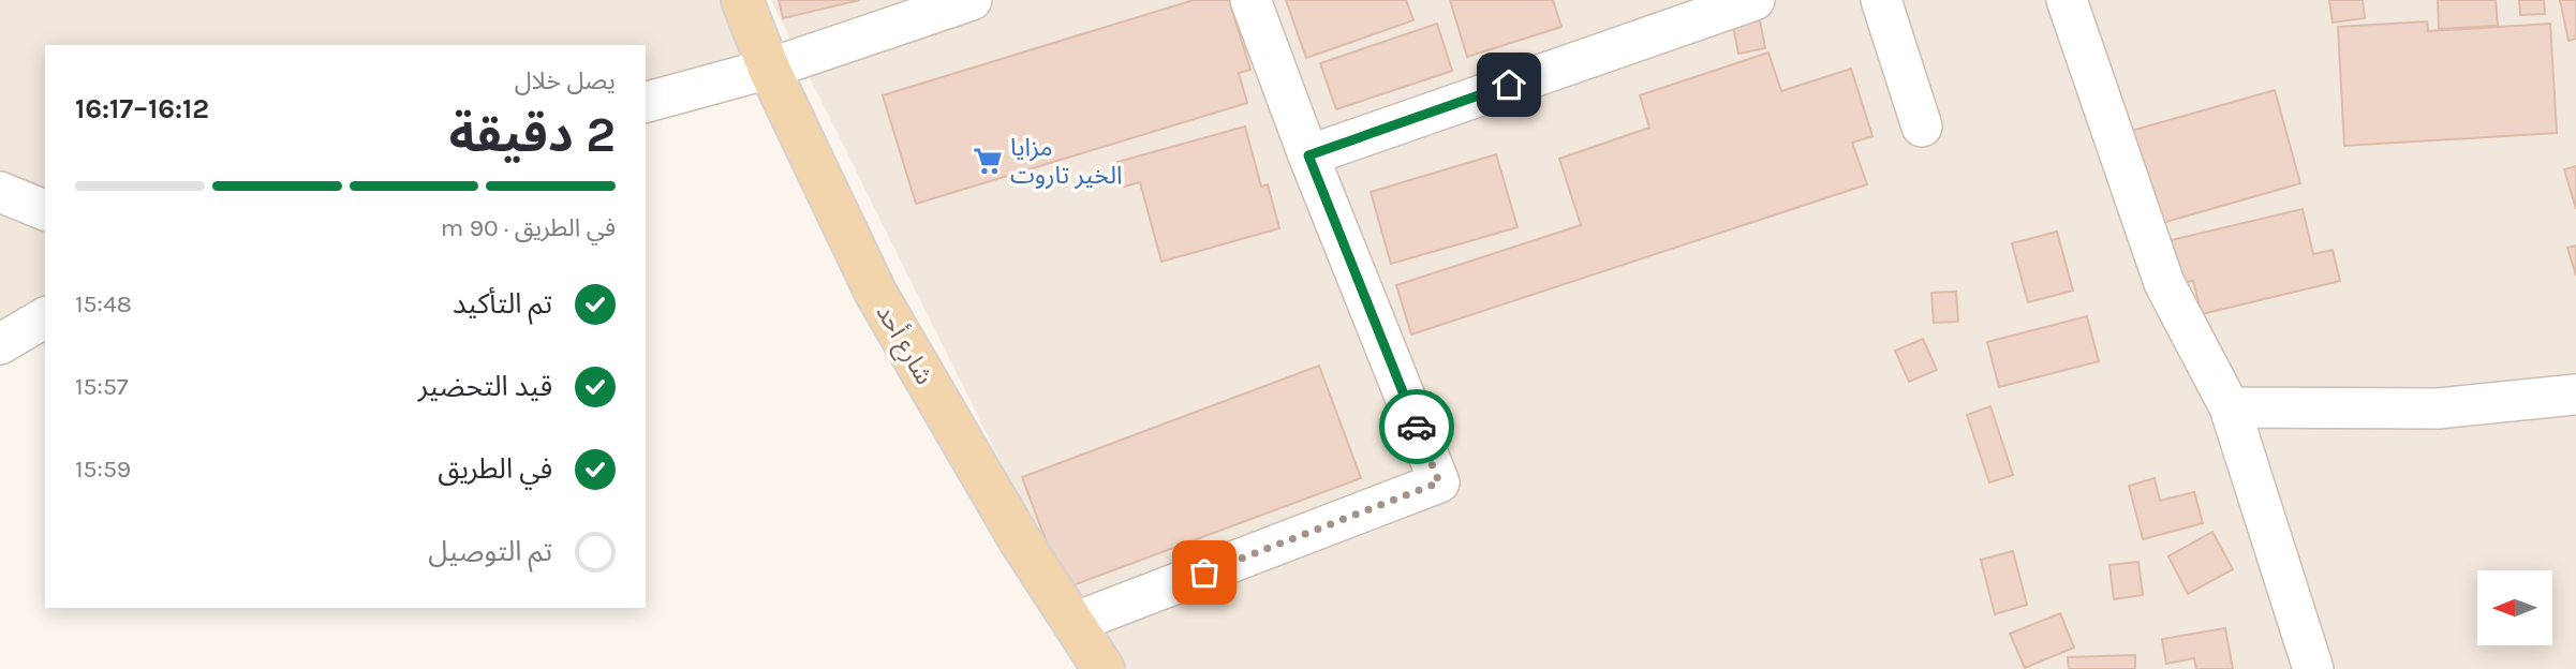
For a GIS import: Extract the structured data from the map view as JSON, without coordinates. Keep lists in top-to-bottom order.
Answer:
{
  "streets": {
    "main road": ["شارع أحد"]
  },
  "places": {
    "supermarket": ["مزايا الخير تاروت"]
  },
  "north": "left",
  "page": {
    "heading": ["2 دقيقة", "يصل خلال", "16:12–16:17"],
    "bar": "في الطريق · 90 m",
    "list": [
      ["تم التأكيد", "15:48"],
      ["قيد التحضير", "15:57"],
      ["في الطريق", "15:59"],
      "تم التوصيل"
    ]
  }
}
